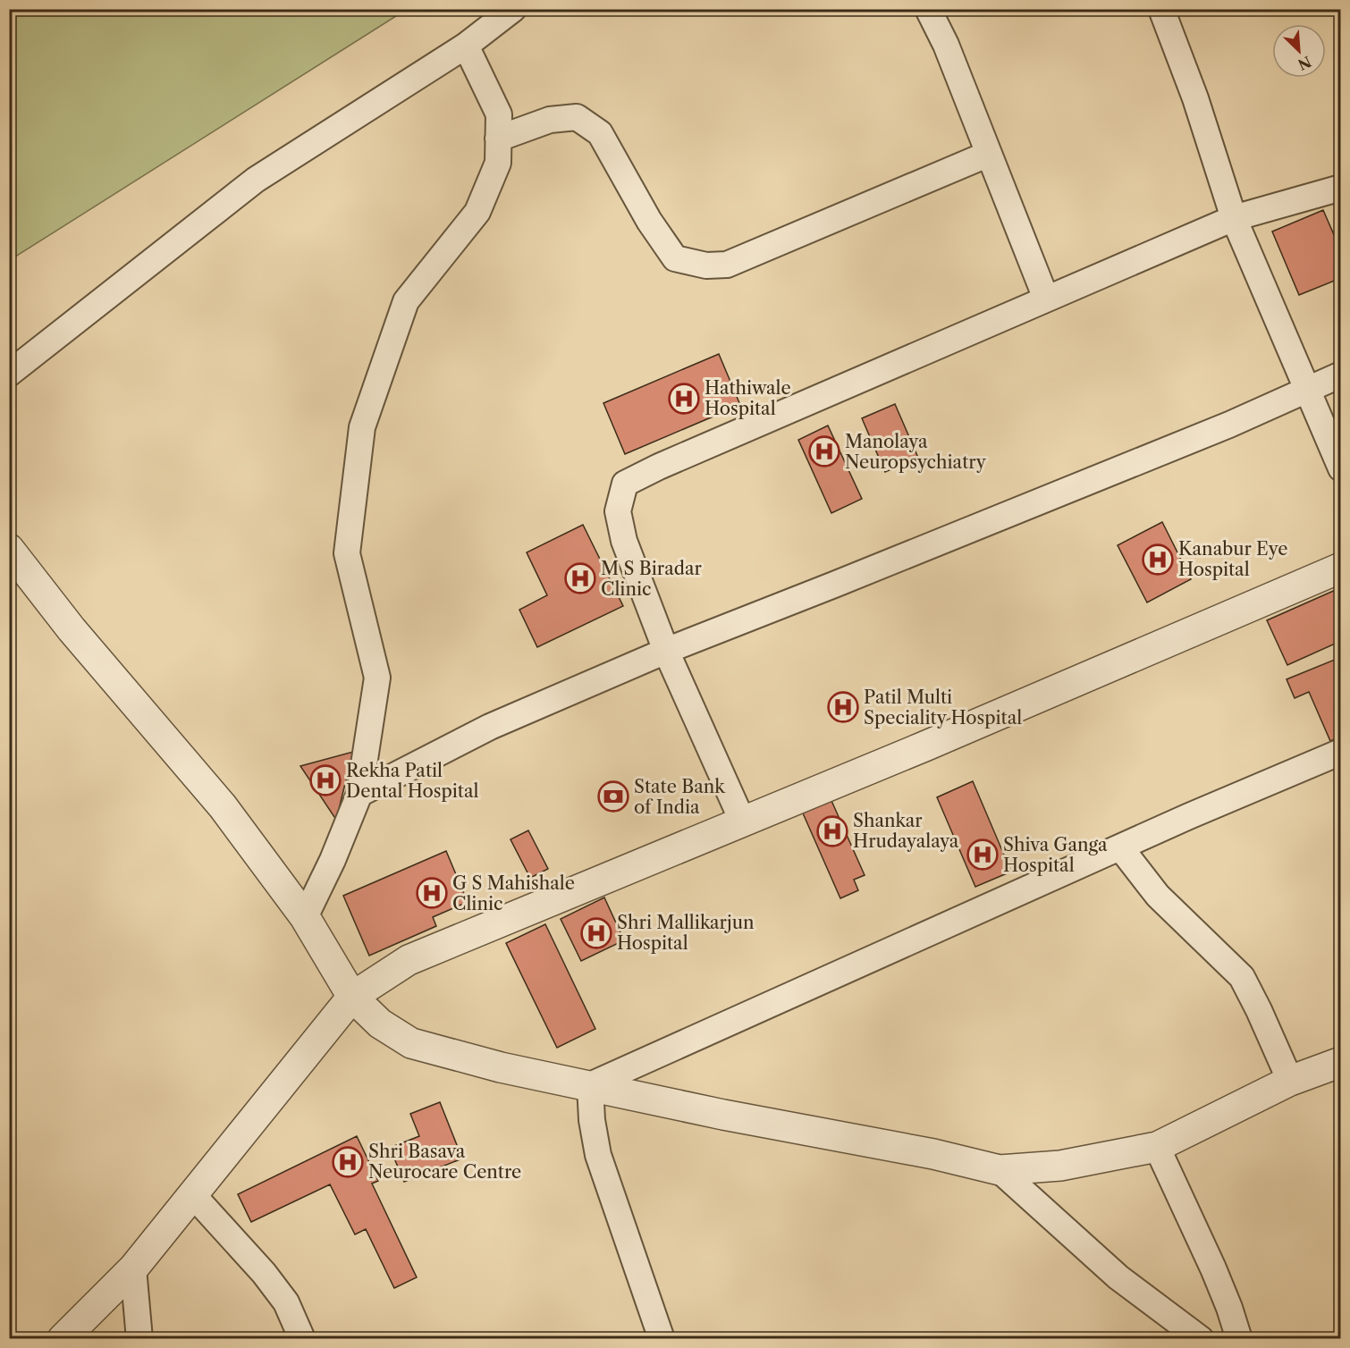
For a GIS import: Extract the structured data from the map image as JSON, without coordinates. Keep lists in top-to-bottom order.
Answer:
{
  "places": {
    "hospital": [
      "Hathiwale Hospital",
      "Manolaya Neuropsychiatry",
      "Kanabur Eye Hospital",
      "M S Biradar Clinic",
      "Patil Multi Speciality Hospital",
      "Rekha Patil Dental Hospital",
      "Shankar Hrudayalaya",
      "Shiva Ganga Hospital",
      "G S Mahishale Clinic",
      "Shri Mallikarjun Hospital",
      "Shri Basava Neurocare Centre"
    ],
    "bank": ["State Bank of India"]
  },
  "north": "bottom right"
}
